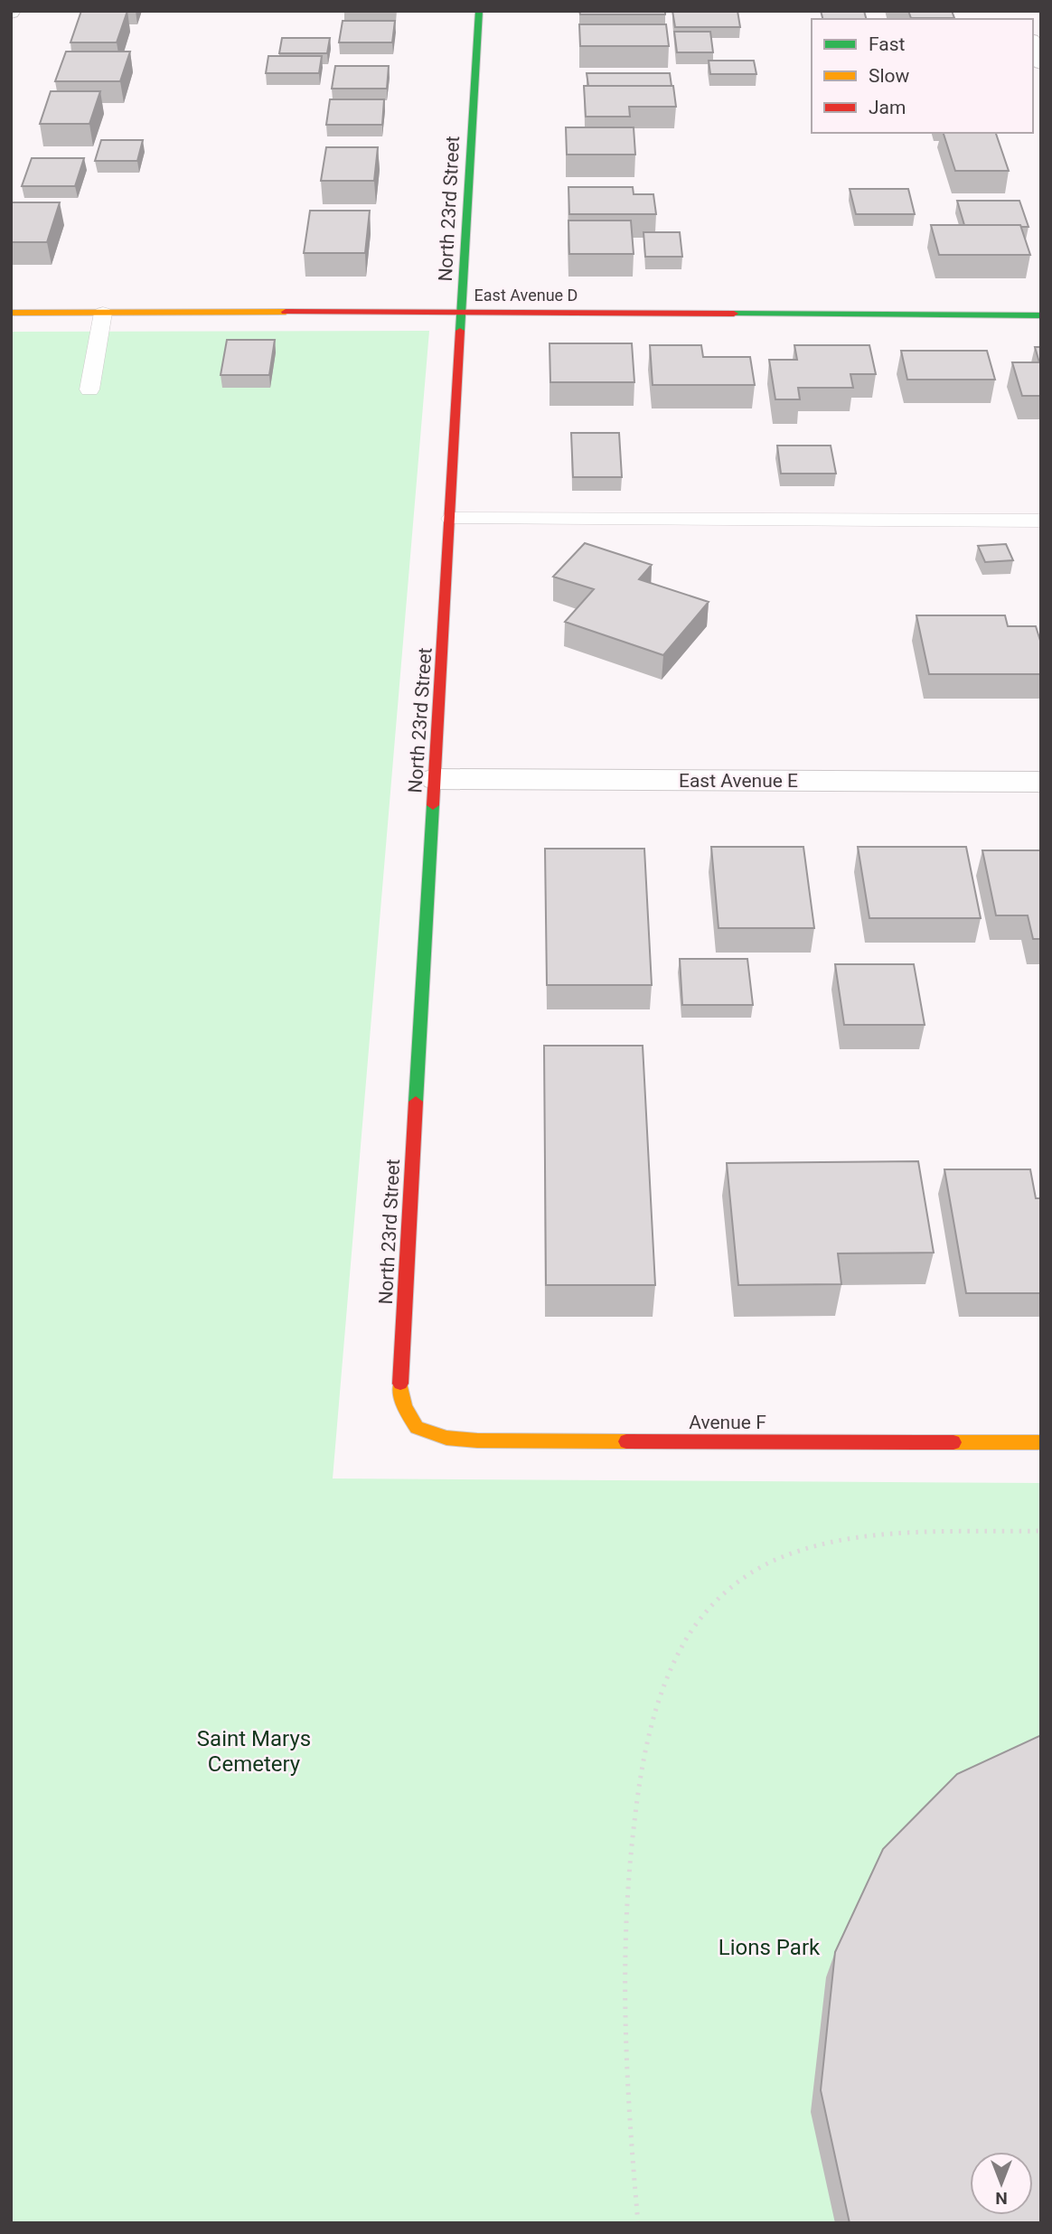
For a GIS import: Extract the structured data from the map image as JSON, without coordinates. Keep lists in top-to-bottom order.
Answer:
{
  "streets": {
    "street": [
      "North 23rd Street",
      "East Avenue D",
      "East Avenue E",
      "Avenue F"
    ]
  },
  "crossings": [
    ["North 23rd Street", "East Avenue D"],
    ["North 23rd Street", "East Avenue E"],
    ["North 23rd Street", "Avenue F"]
  ],
  "parks": ["Saint Marys Cemetery", "Lions Park"],
  "legend": ["Fast", "Slow", "Jam"],
  "north": "bottom"
}
